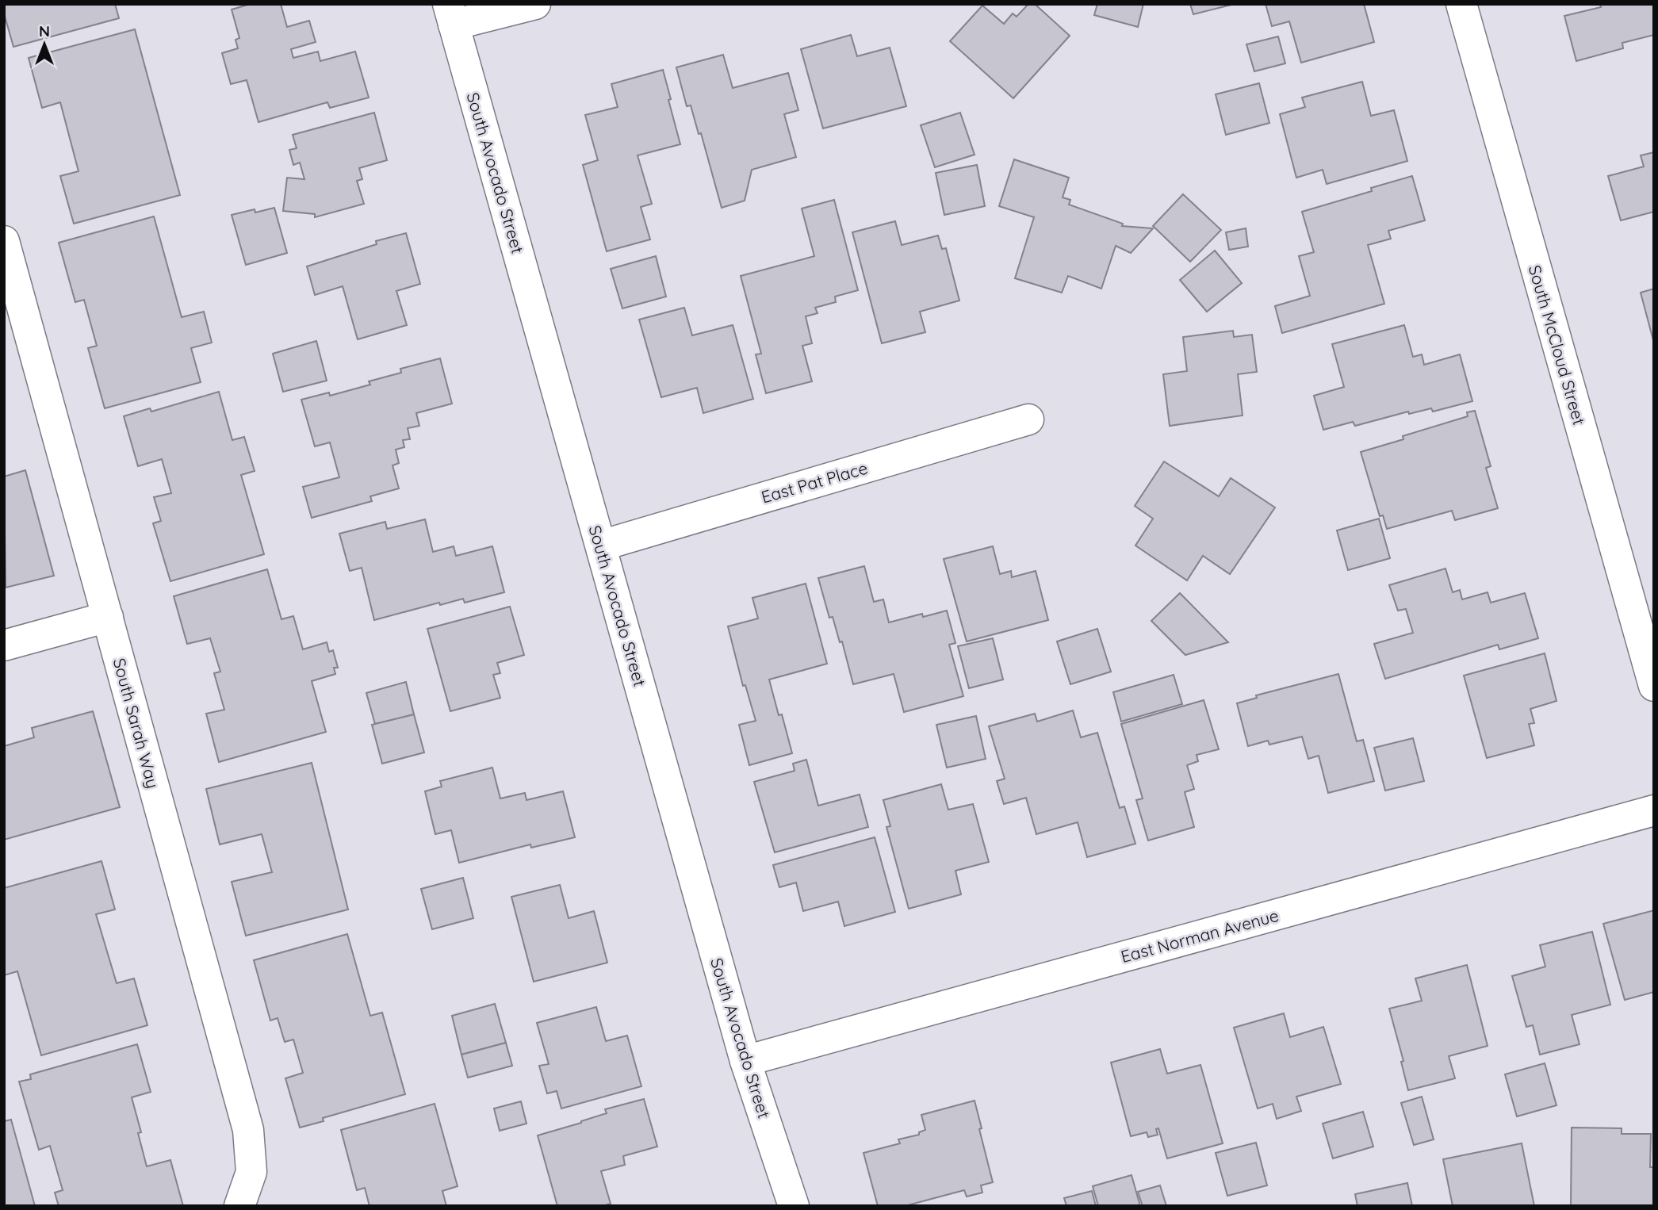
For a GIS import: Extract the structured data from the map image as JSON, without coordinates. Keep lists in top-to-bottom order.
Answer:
{
  "streets": {
    "street": [
      "South Avocado Street",
      "South McCloud Street",
      "East Pat Place",
      "South Sarah Way",
      "East Norman Avenue"
    ]
  },
  "crossings": [
    ["South Avocado Street", "East Pat Place"],
    ["South Avocado Street", "East Norman Avenue"]
  ],
  "north": "top"
}
